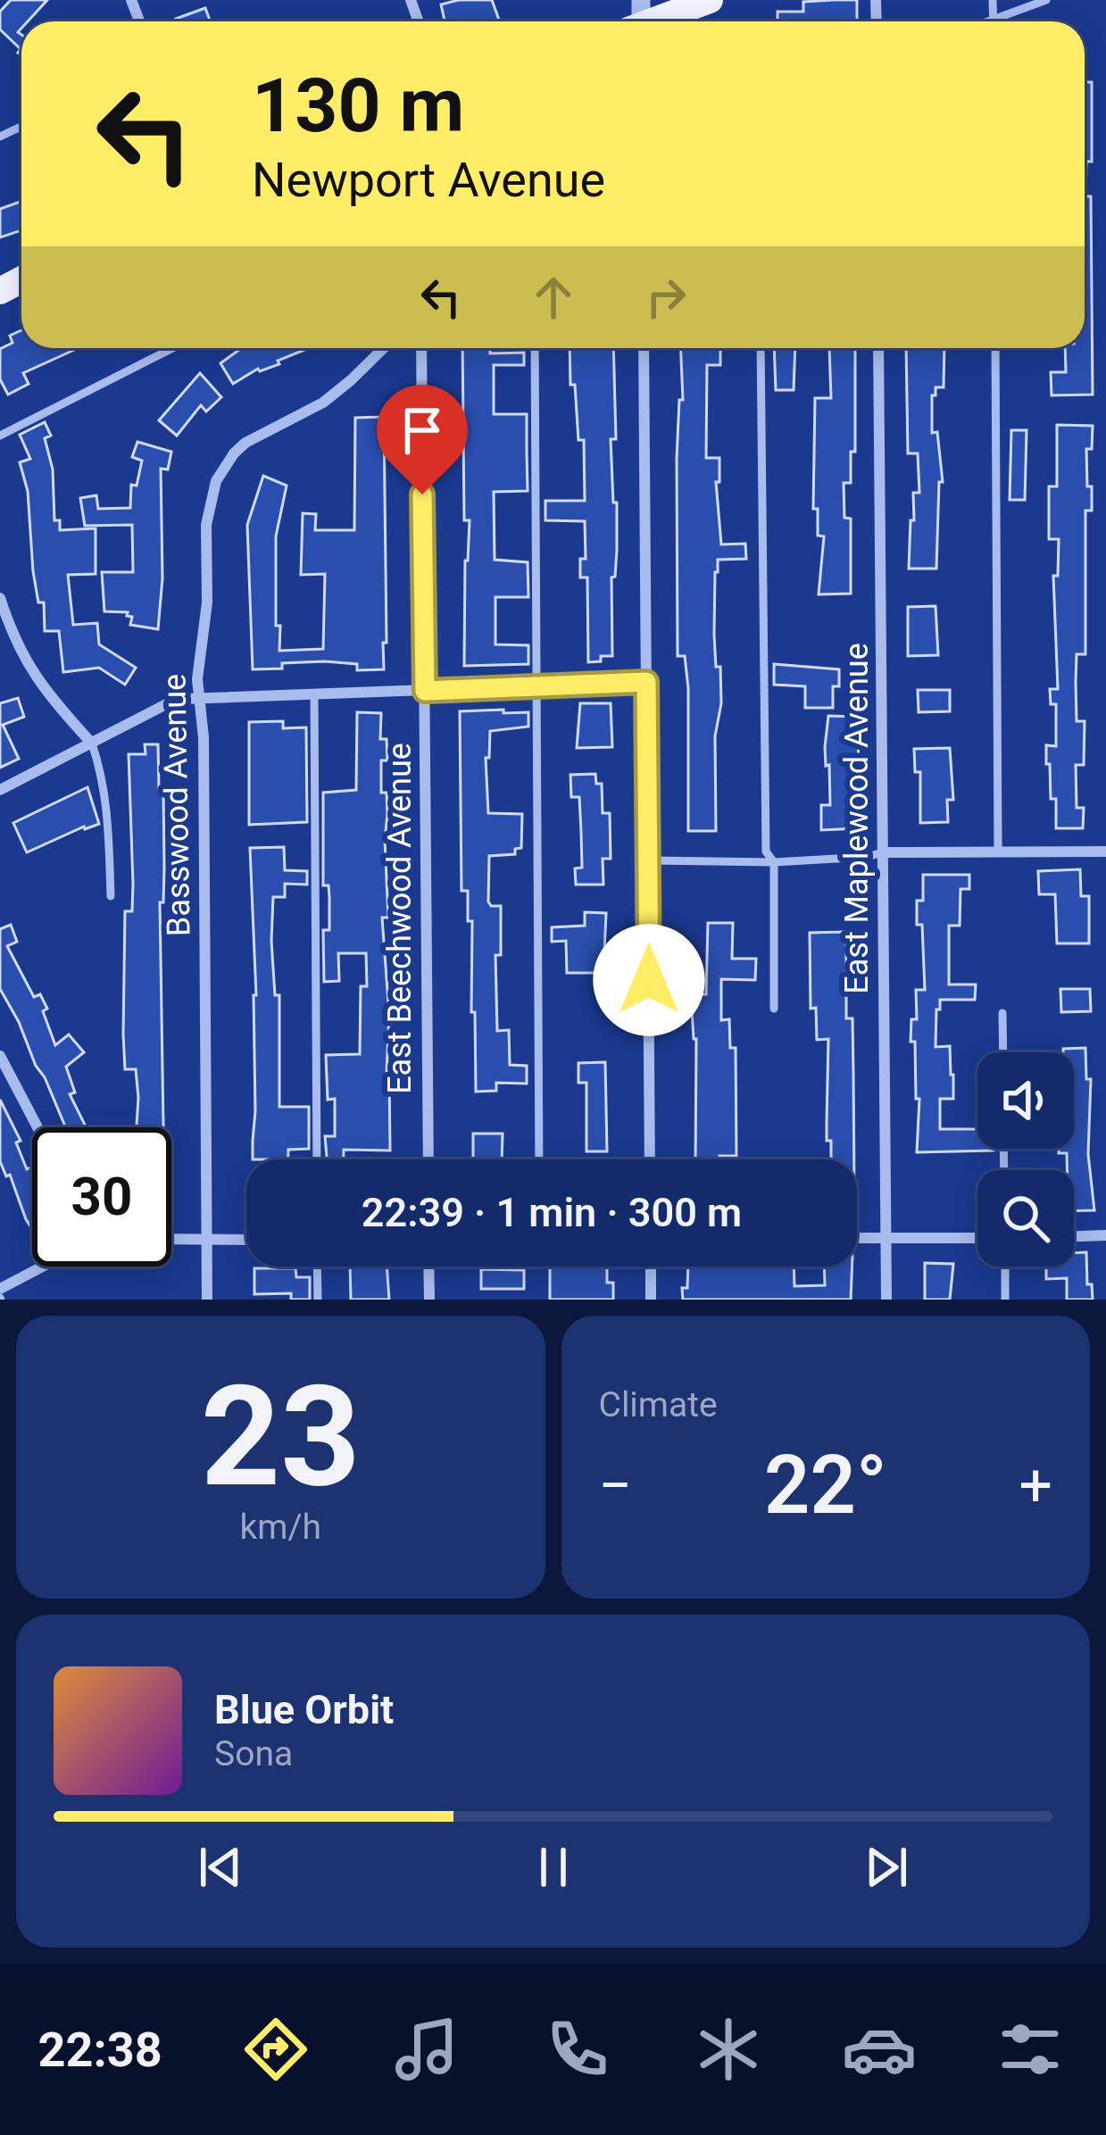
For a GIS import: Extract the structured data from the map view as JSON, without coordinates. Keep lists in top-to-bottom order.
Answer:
{
  "streets": {
    "street": ["Basswood Avenue", "East Maplewood Avenue", "East Beechwood Avenue"]
  },
  "page": {
    "turn": ["130 m", "Newport Avenue"],
    "limit": "30",
    "trip": "22:39 · 1 min · 300 m",
    "tile": [
      ["23", "km/h"],
      "Climate"
    ],
    "heat": ["−", "22°", "+"],
    "song": ["Blue Orbit", "Sona"],
    "tabs": "22:38"
  }
}
